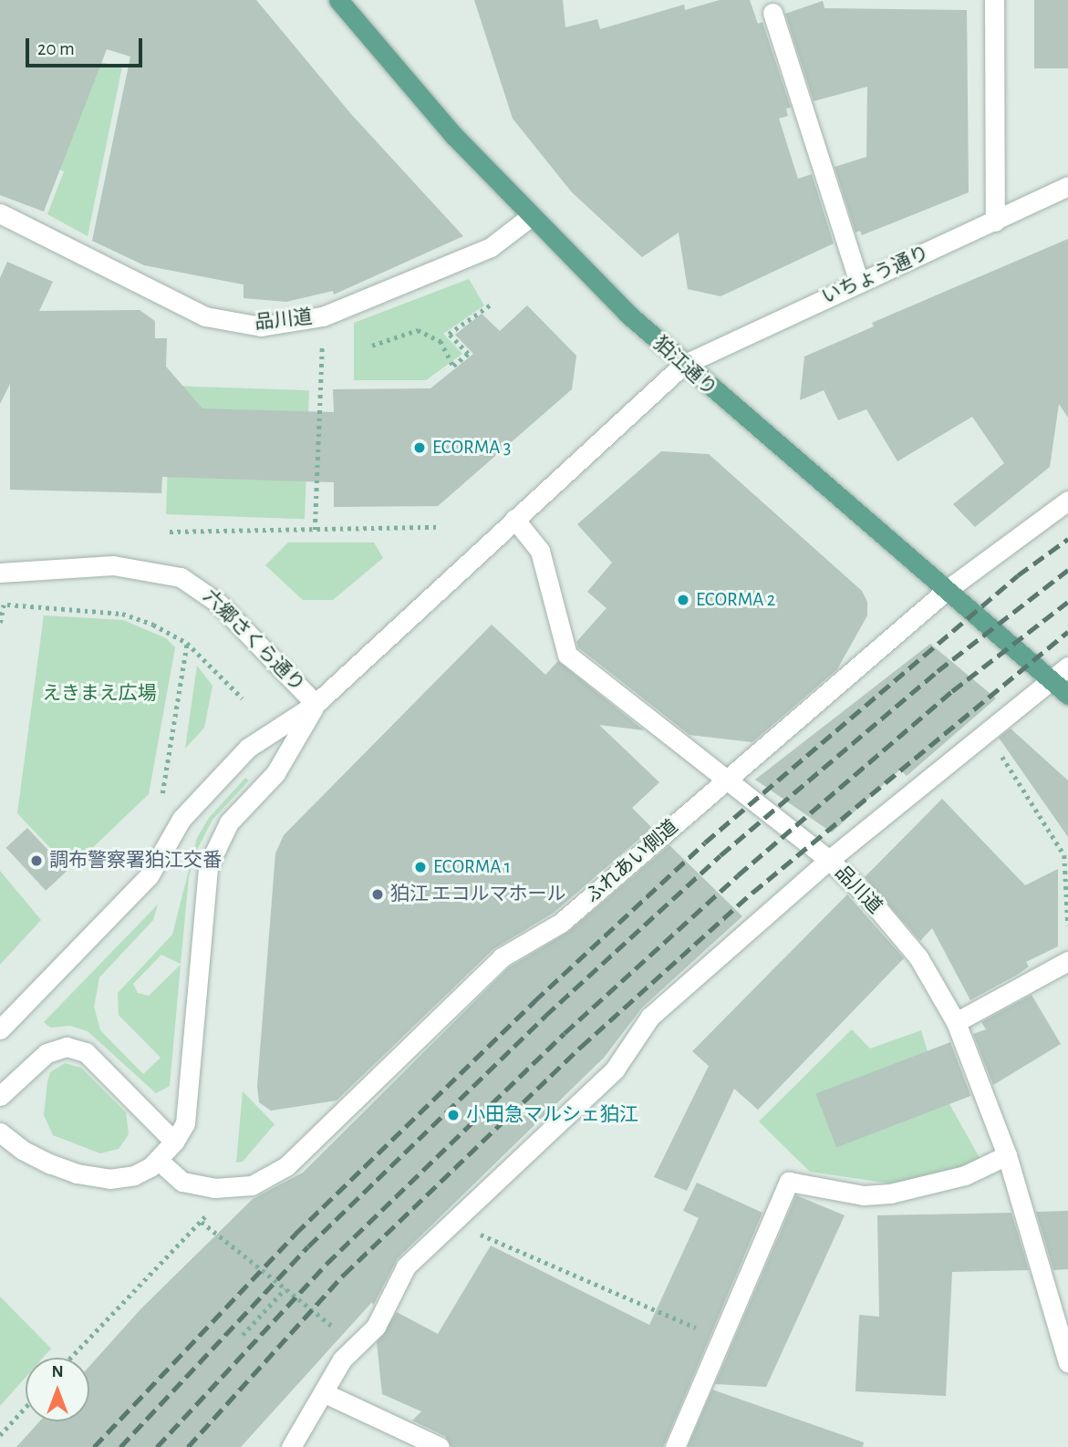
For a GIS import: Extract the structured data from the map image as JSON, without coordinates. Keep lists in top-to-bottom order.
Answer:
{
  "streets": {
    "main road": ["狛江通り"],
    "street": [
      "いちょう通り",
      "品川道",
      "六郷さくら通り",
      "ふれあい側道"
    ]
  },
  "crossings": [
    ["いちょう通り", "品川道"],
    ["いちょう通り", "狛江通り"],
    ["いちょう通り", "六郷さくら通り"],
    ["品川道", "狛江通り"],
    ["品川道", "ふれあい側道"],
    ["狛江通り", "ふれあい側道"]
  ],
  "parks": ["えきまえ広場"],
  "places": [
    "ECORMA 3",
    "ECORMA 2",
    "調布警察署狛江交番",
    "ECORMA 1",
    "狛江 エコルマホール",
    "小田急マルシェ狛江"
  ],
  "scale_bar": "20 m",
  "north": "top"
}
